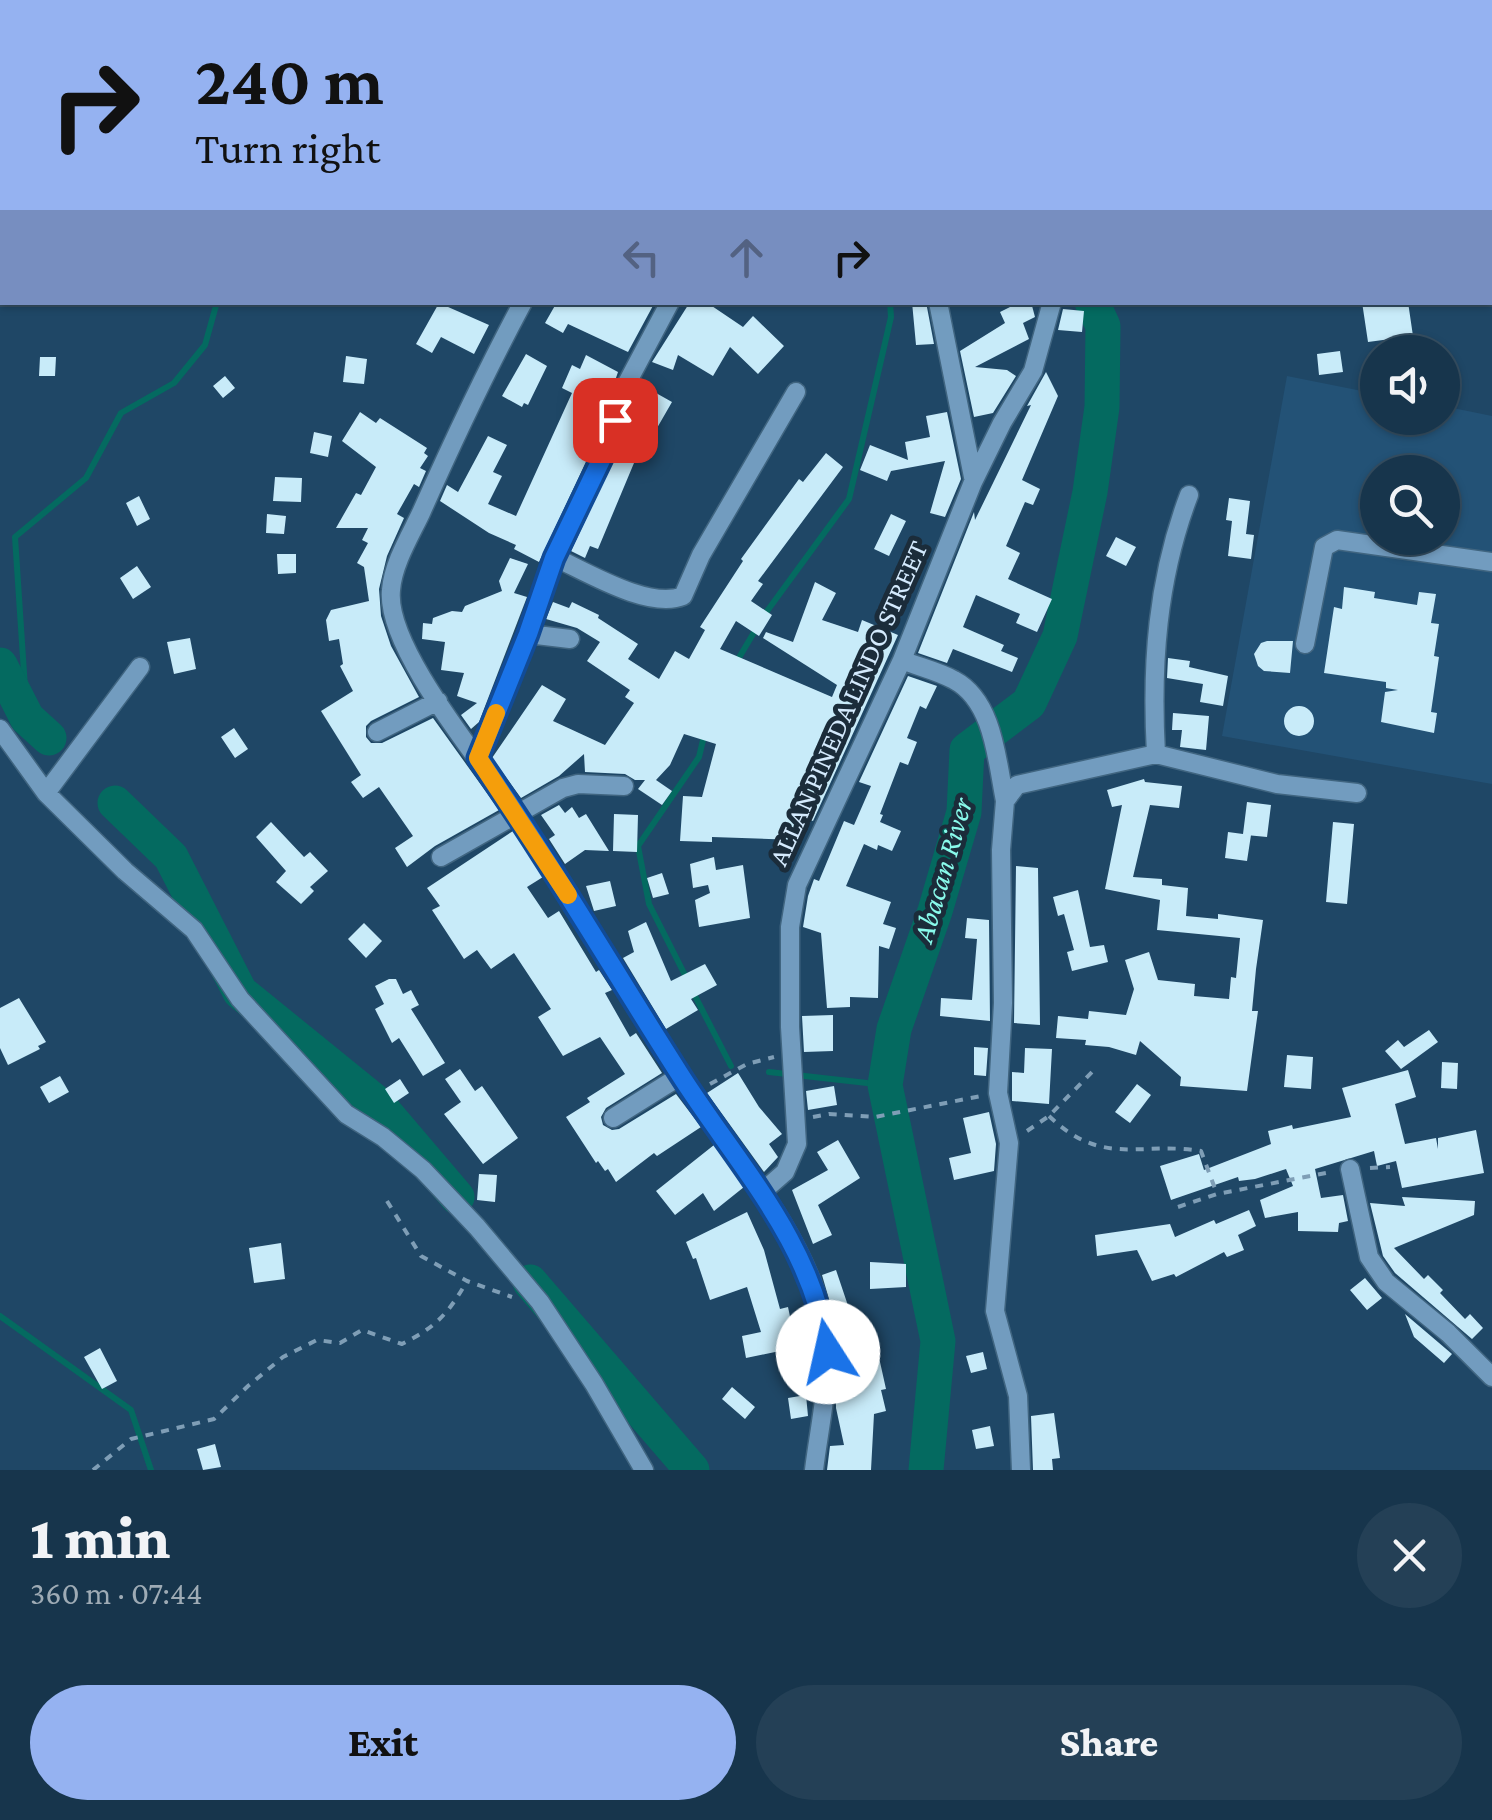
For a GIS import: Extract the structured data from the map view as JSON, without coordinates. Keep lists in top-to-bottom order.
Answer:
{
  "streets": {
    "street": ["ALLAN PINEDA LINDO STREET"]
  },
  "water": ["Abacan River"],
  "page": {
    "turn": ["240 m", "Turn right"],
    "heading": ["1 min", "360 m · 07:44"],
    "buttons": ["Exit", "Share"]
  }
}
